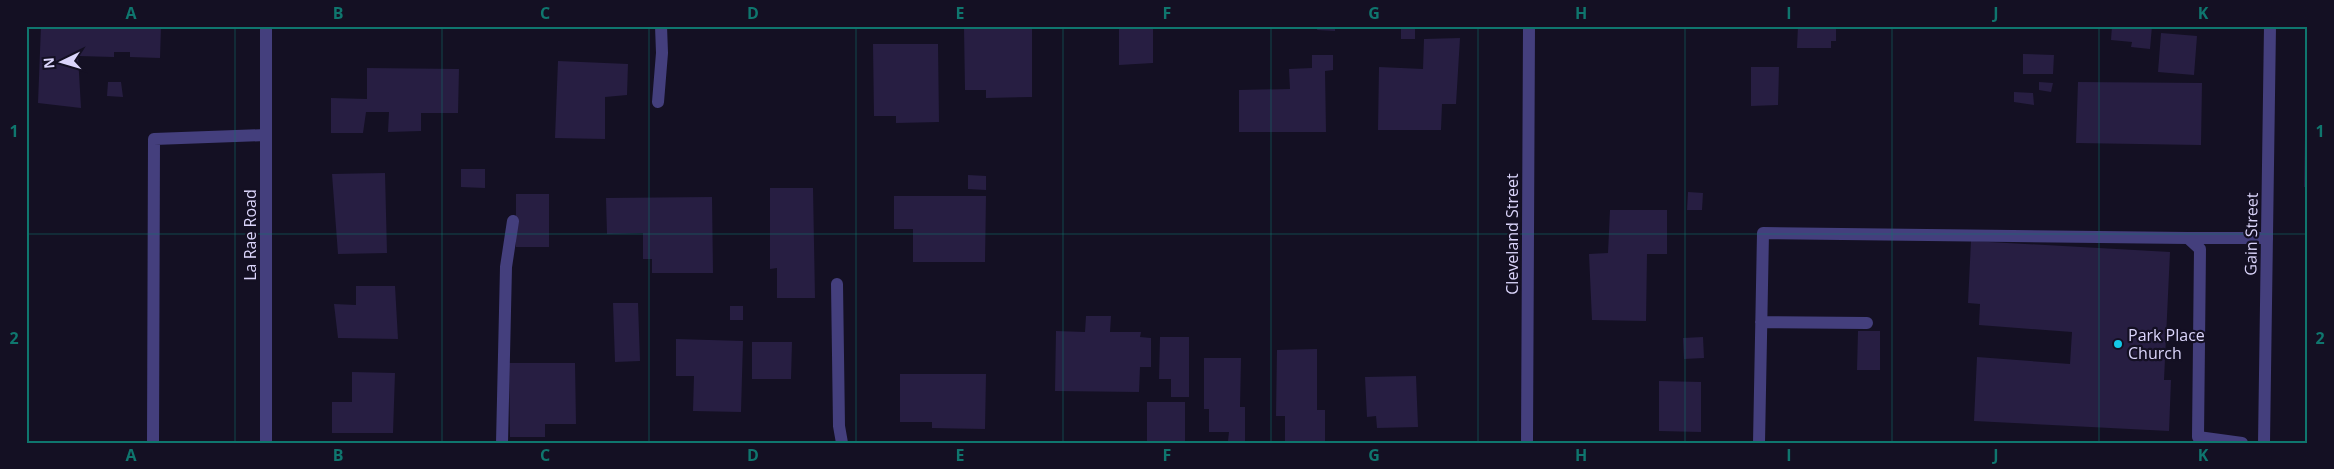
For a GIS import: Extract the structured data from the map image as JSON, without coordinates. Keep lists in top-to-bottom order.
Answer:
{
  "streets": {
    "street": ["Cleveland Street", "Gain Street", "La Rae Road"]
  },
  "places": ["Park Place Church"],
  "north": "left",
  "grid": {
    "columns": [
      "A",
      "B",
      "C",
      "D",
      "E",
      "F",
      "G",
      "H",
      "I",
      "J",
      "K"
    ],
    "rows": ["1", "2"]
  }
}
